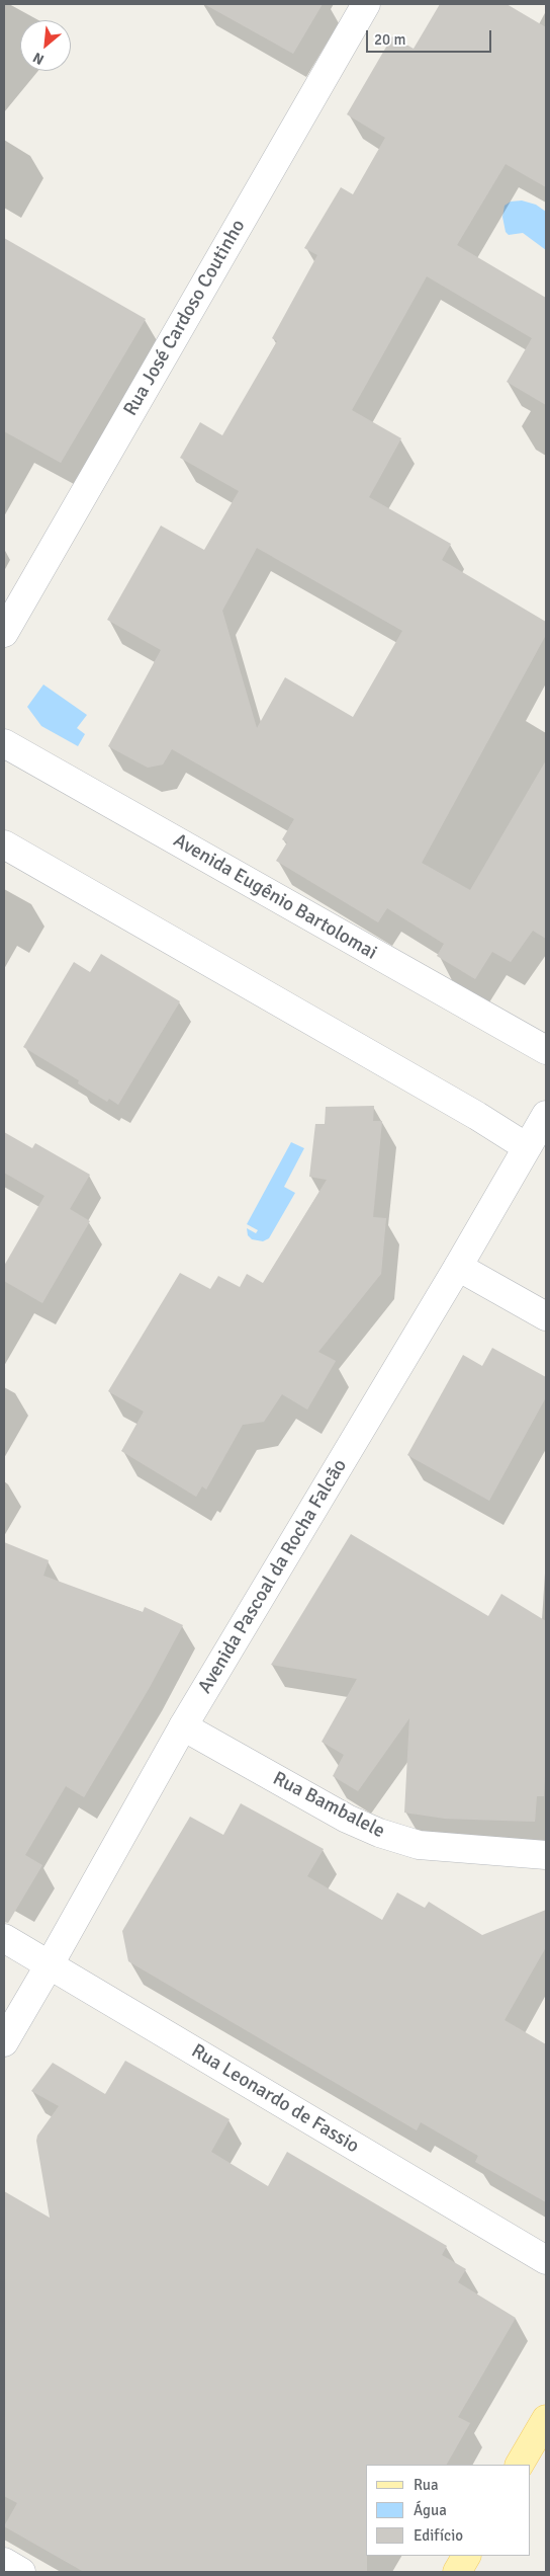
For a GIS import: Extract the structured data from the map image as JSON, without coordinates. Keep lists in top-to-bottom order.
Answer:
{
  "streets": {
    "street": [
      "Rua José Cardoso Coutinho",
      "Avenida Eugênio Bartolomai",
      "Avenida Pascoal da Rocha Falcão",
      "Rua Bambalele",
      "Rua Leonardo de Fassio"
    ]
  },
  "crossings": [
    ["Avenida Pascoal da Rocha Falcão", "Rua Bambalele"],
    ["Avenida Pascoal da Rocha Falcão", "Rua Leonardo de Fassio"]
  ],
  "legend": ["Rua", "Água", "Edifício"],
  "scale_bar": "20 m",
  "north": "bottom left"
}
